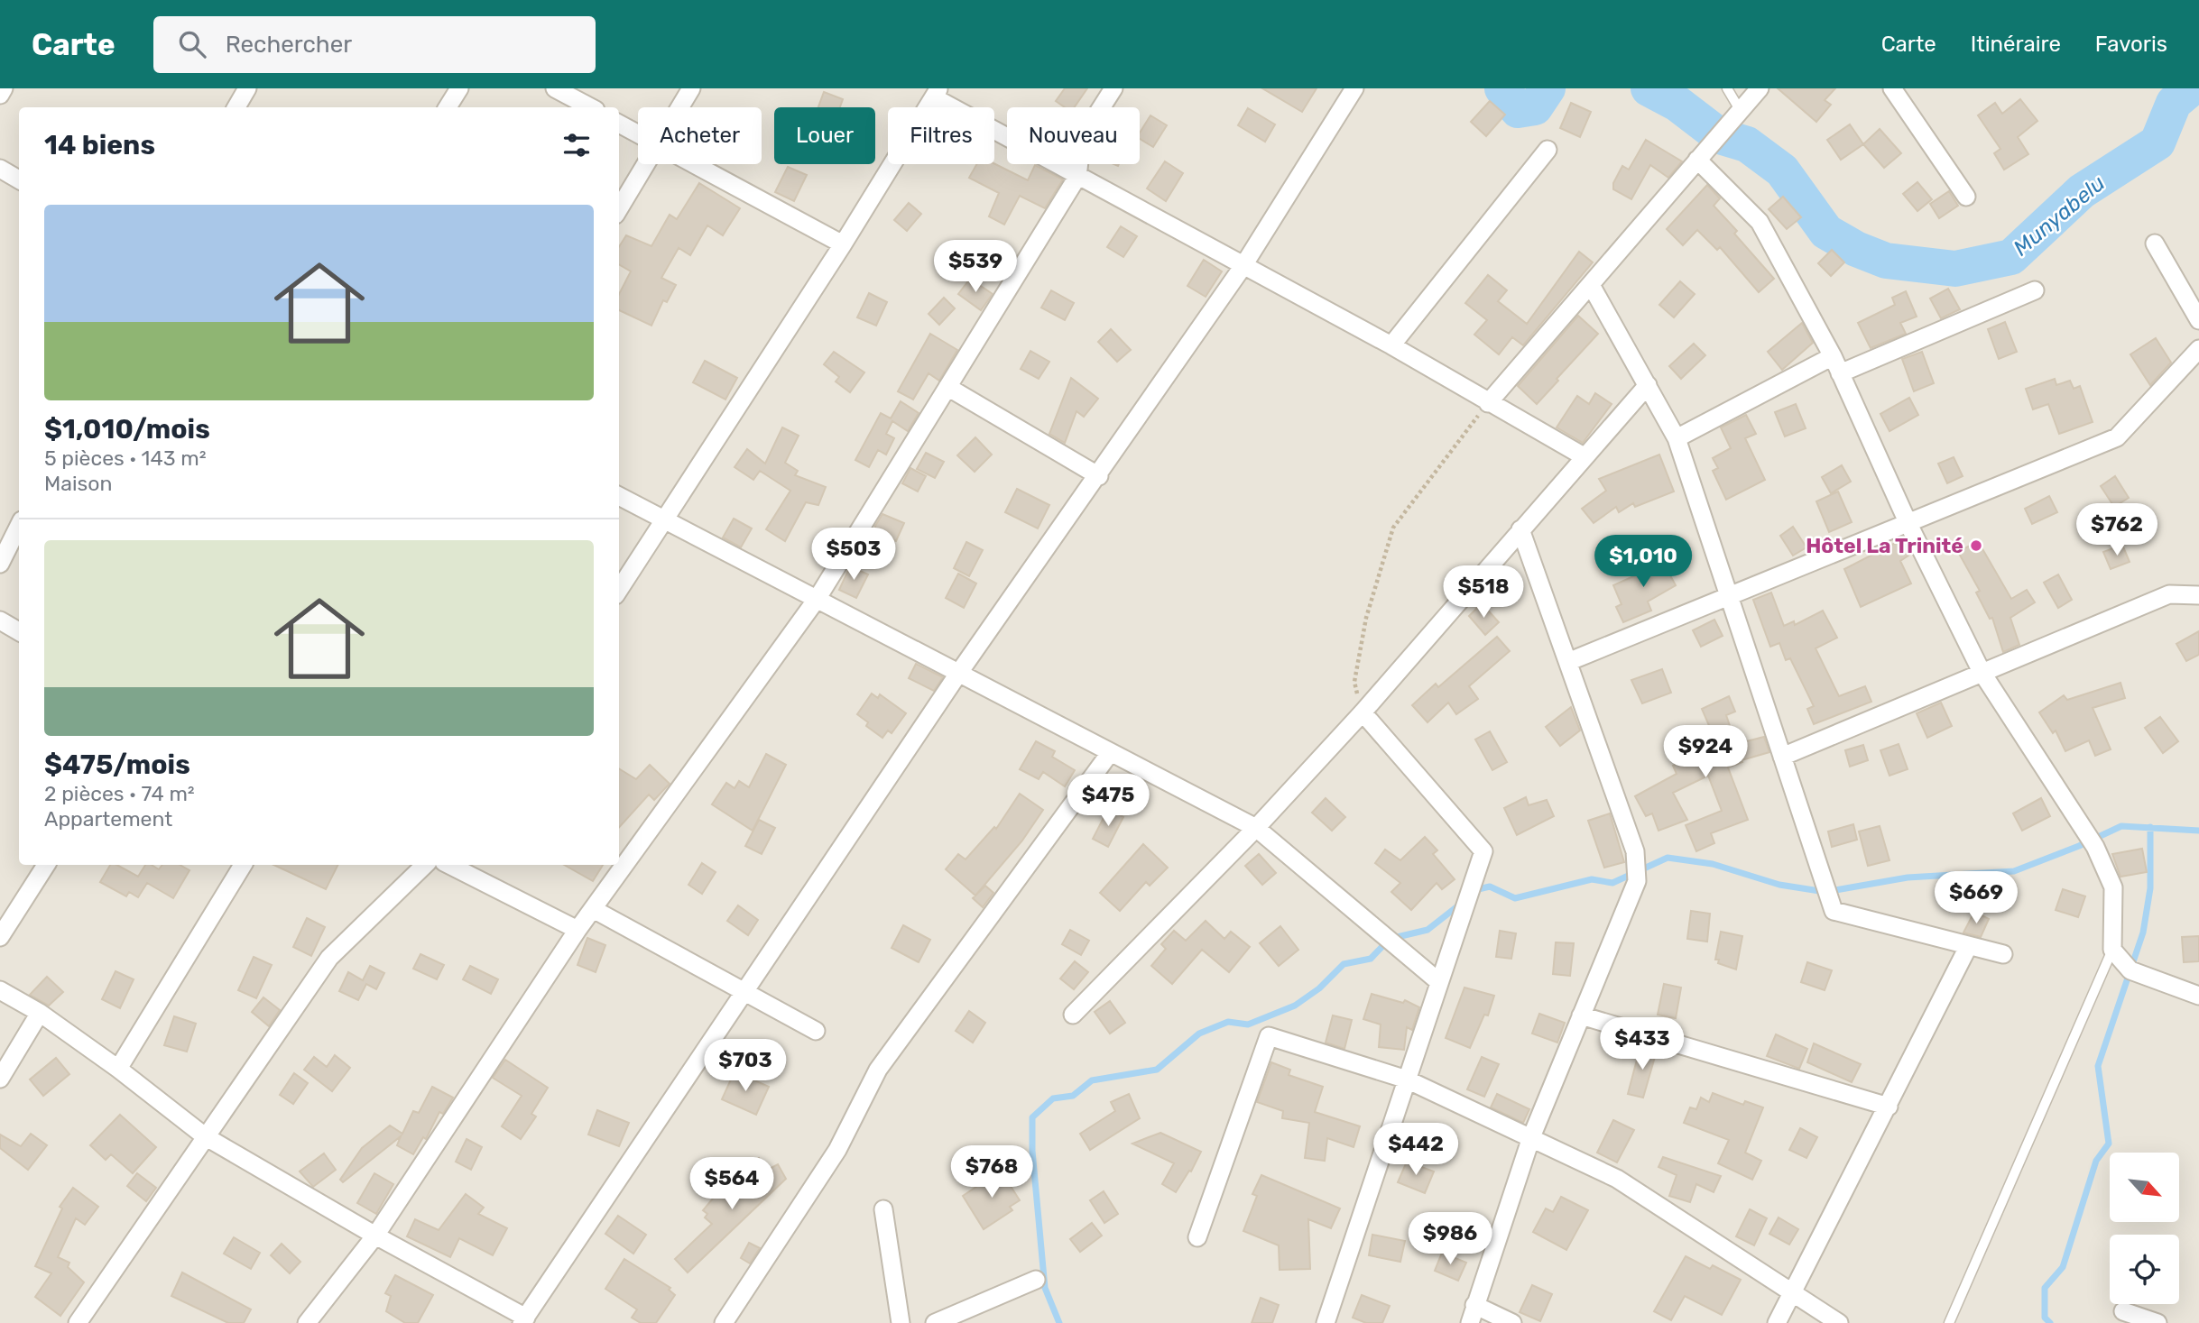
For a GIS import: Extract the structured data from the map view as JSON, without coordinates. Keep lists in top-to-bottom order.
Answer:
{
  "water": ["Munyabelu"],
  "places": ["Hôtel La Trinité"],
  "north": "bottom right",
  "page": {
    "header": "Carte",
    "search": "Rechercher",
    "nav": ["Carte", "Itinéraire", "Favoris"],
    "chip": [
      "Acheter",
      "Louer",
      "Filtres",
      "Nouveau"
    ],
    "heading": "14 biens",
    "list": [
      {
        "name": "$1,010/mois",
        "note": "5 pièces · 143 m² · Maison"
      },
      {
        "name": "$475/mois",
        "note": "2 pièces · 74 m² · Appartement"
      }
    ],
    "price": [
      "$539",
      "$762",
      "$503",
      "$1,010",
      "$518",
      "$924",
      "$475",
      "$669",
      "$433",
      "$703",
      "$442",
      "$768",
      "$564",
      "$986"
    ]
  }
}
